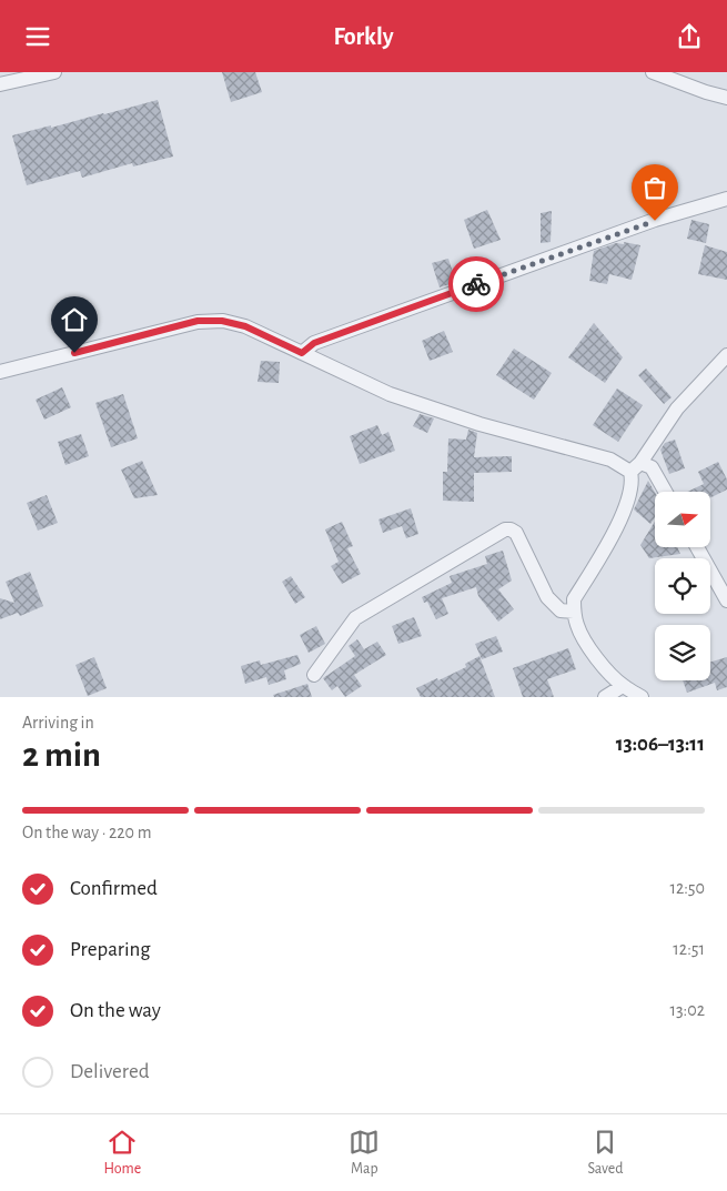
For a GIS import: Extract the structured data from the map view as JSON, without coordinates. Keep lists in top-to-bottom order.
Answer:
{
  "north": "right",
  "page": {
    "header": "Forkly",
    "heading": ["2 min", "Arriving in", "13:06–13:11"],
    "bar": "On the way · 220 m",
    "list": [
      ["Confirmed", "12:50"],
      ["Preparing", "12:51"],
      ["On the way", "13:02"],
      "Delivered"
    ],
    "tabs": ["Home", "Map", "Saved"]
  }
}
